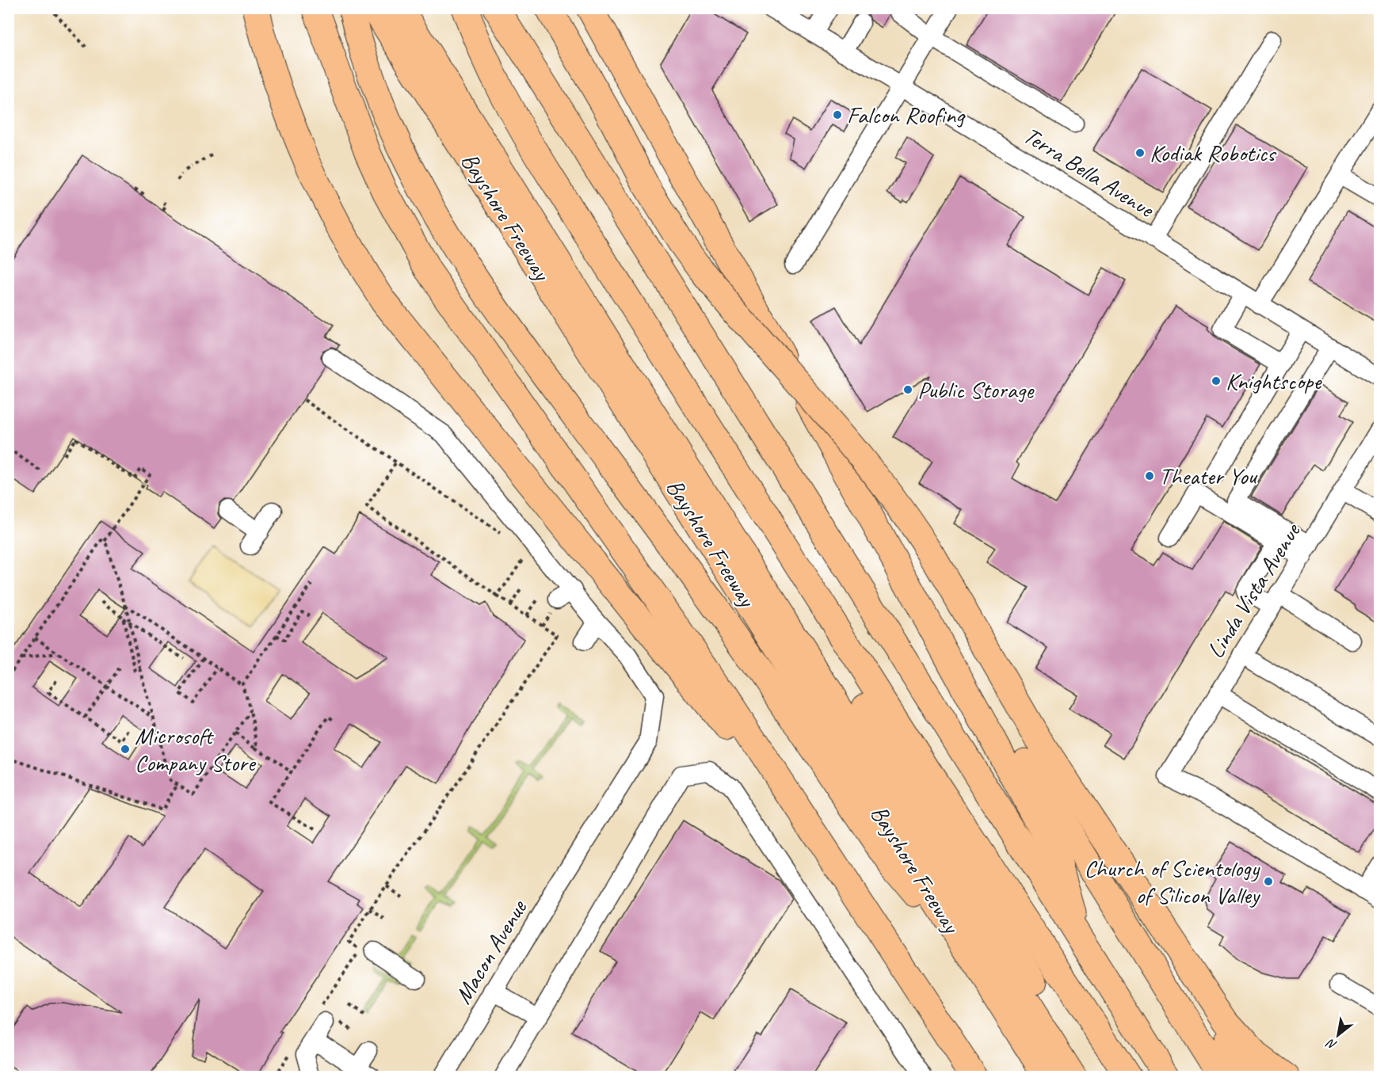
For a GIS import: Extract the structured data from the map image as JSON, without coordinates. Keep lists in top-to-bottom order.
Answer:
{
  "streets": {
    "highway": ["Bayshore Freeway"],
    "street": ["Terra Bella Avenue", "Linda Vista Avenue", "Macon Avenue"]
  },
  "places": [
    "Falcon Roofing",
    "Kodiak Robotics",
    "Knightscope",
    "Public Storage",
    "Theater You",
    "Microsoft Company Store",
    "Church of Scientology of Silicon Valley"
  ],
  "north": "bottom left"
}
